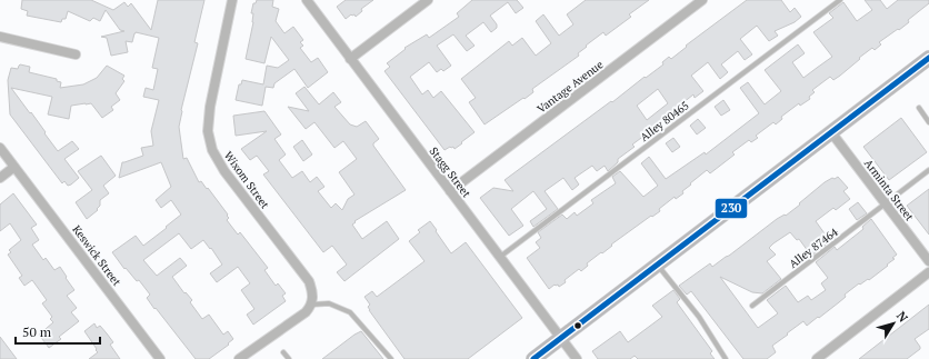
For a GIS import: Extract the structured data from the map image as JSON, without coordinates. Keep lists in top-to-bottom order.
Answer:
{
  "streets": {
    "street": [
      "Vantage Avenue",
      "Stagg Street",
      "Wixom Street",
      "Arminta Street",
      "Keswick Street"
    ],
    "lane": ["Alley 80465", "Alley 87464"]
  },
  "crossings": [
    ["Vantage Avenue", "Stagg Street"],
    ["Alley 80465", "Stagg Street"],
    ["Arminta Street", "Alley 87464"]
  ],
  "lines": ["transit line 230"],
  "scale_bar": "50 m",
  "north": "top right"
}
